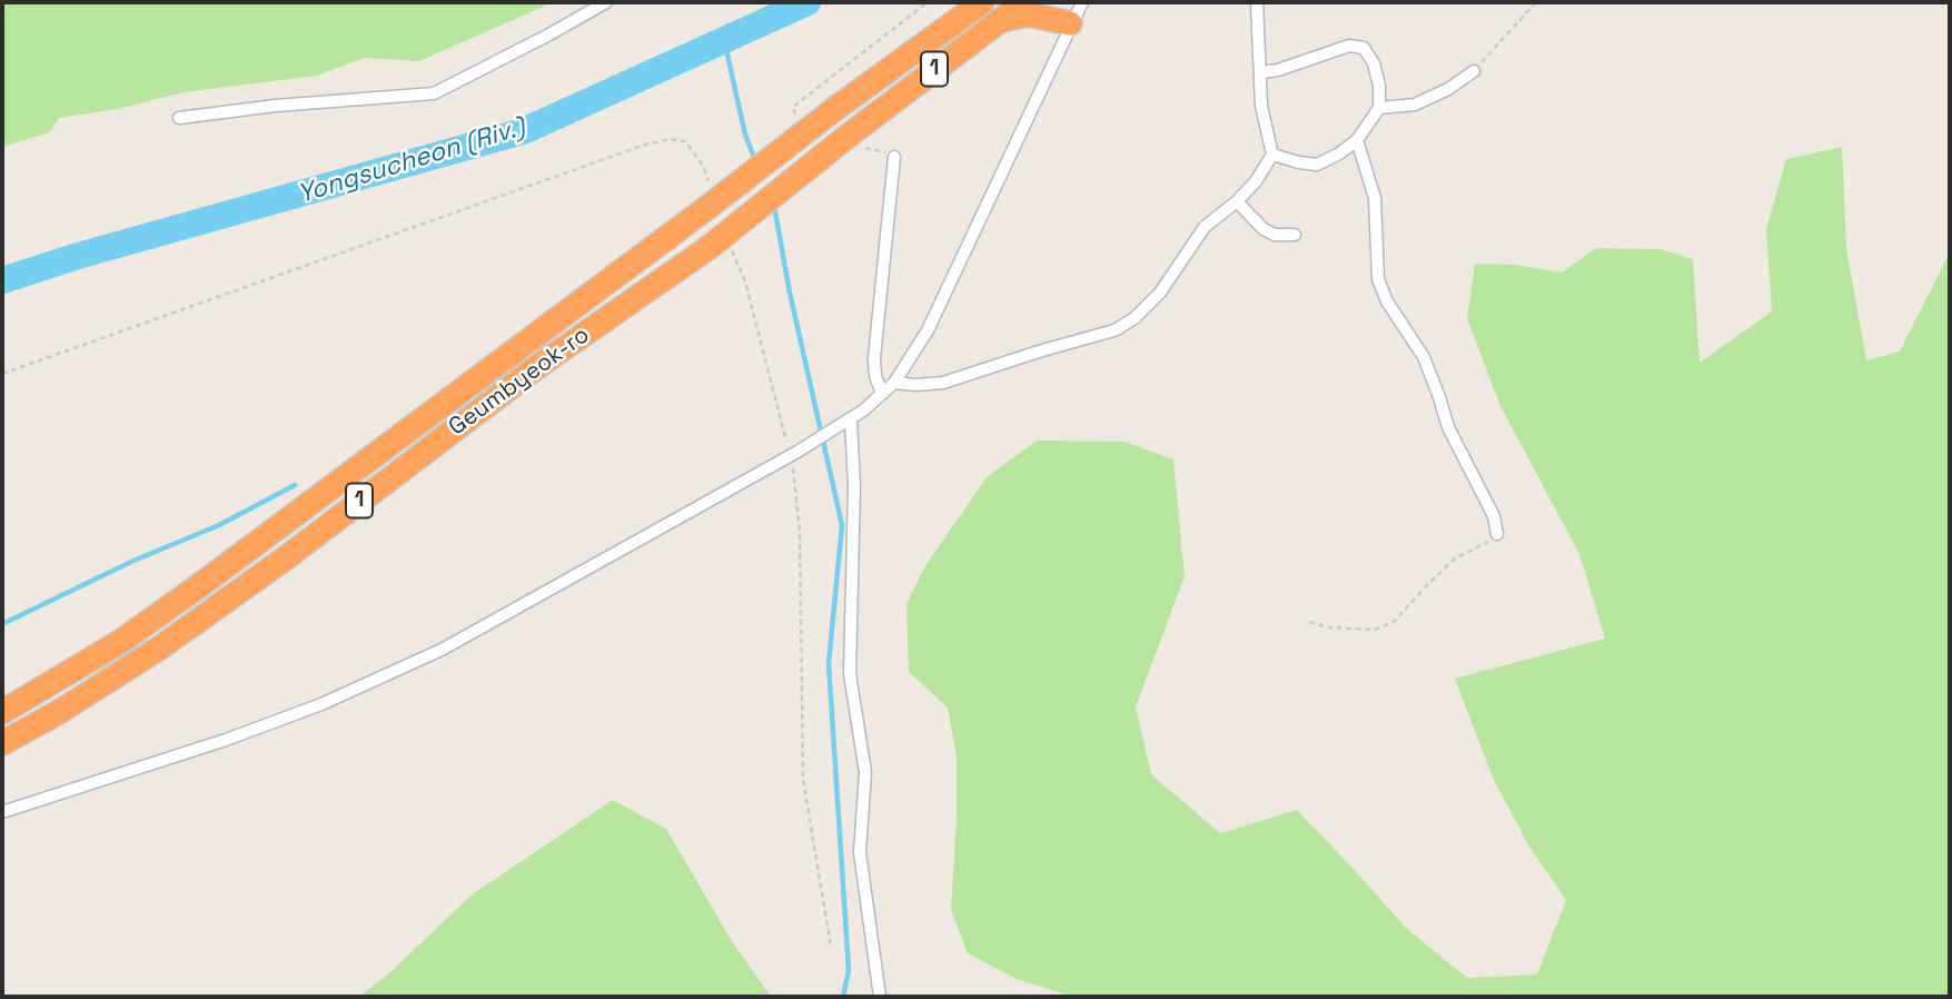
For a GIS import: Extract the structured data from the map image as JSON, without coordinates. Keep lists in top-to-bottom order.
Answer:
{
  "streets": {
    "highway": ["1", "Geumbyeok-ro"]
  },
  "crossings": [
    ["1", "Geumbyeok-ro"]
  ],
  "water": ["Yongsucheon (Riv.)"]
}
